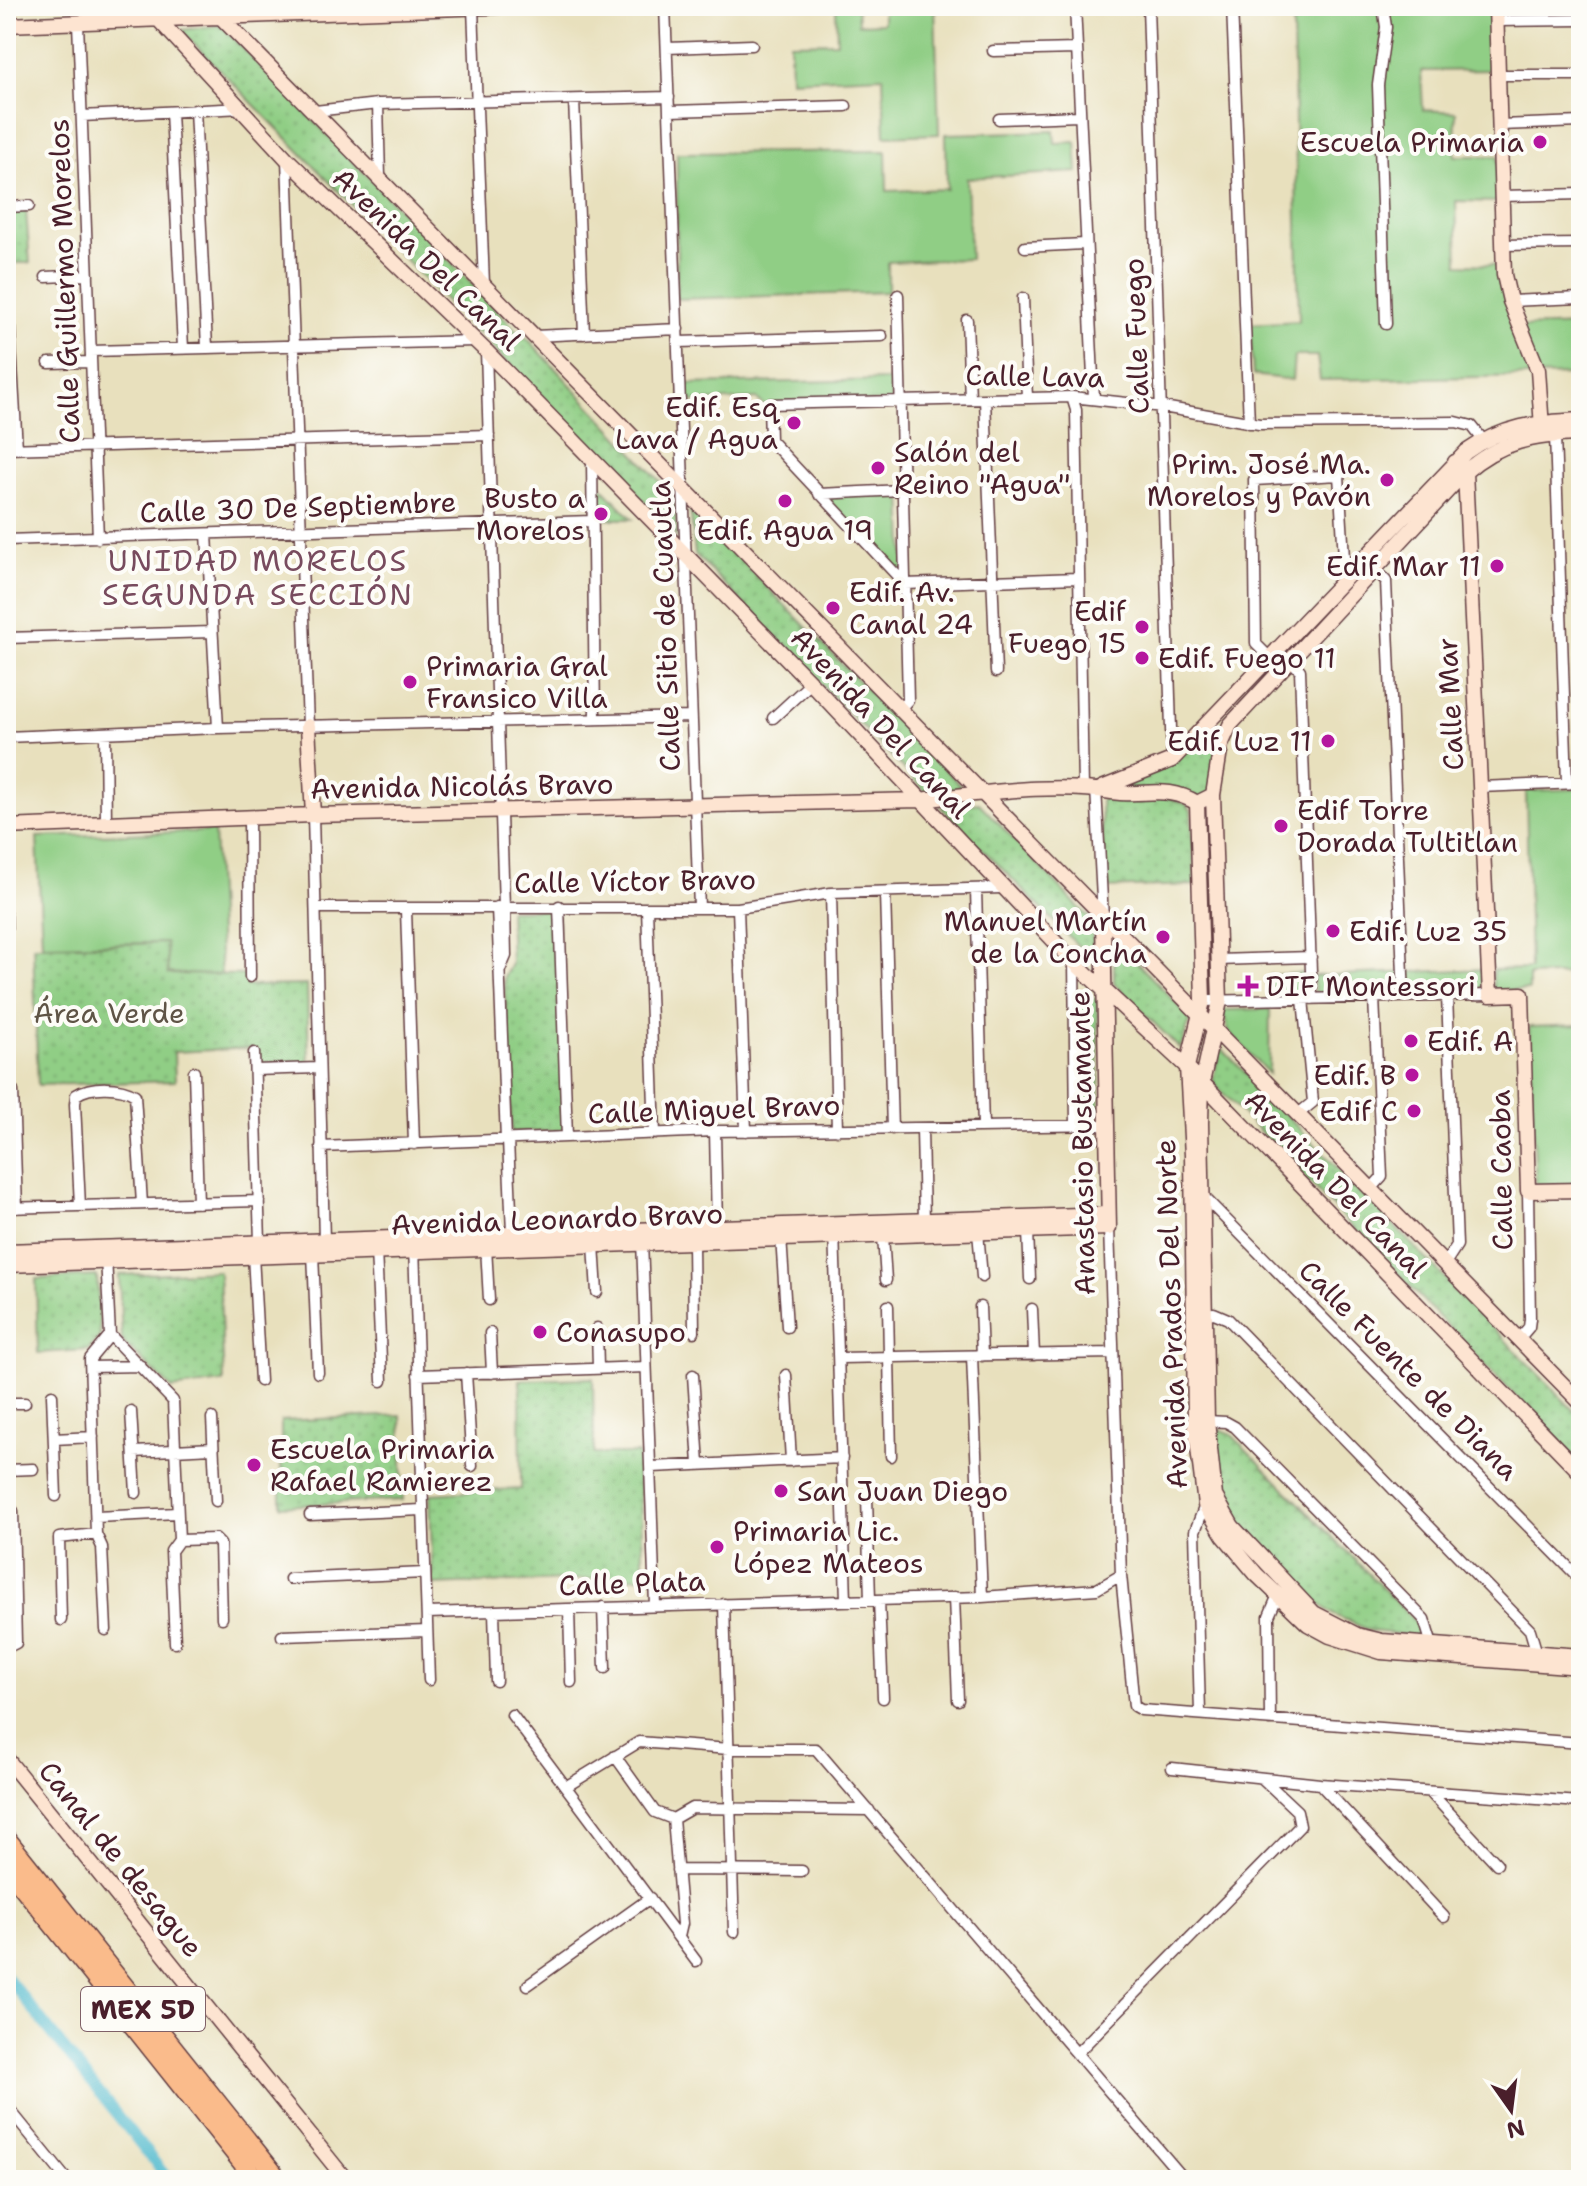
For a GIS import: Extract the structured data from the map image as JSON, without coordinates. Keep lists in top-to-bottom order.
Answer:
{
  "streets": {
    "highway": ["MEX 5D"],
    "street": [
      "Avenida Del Canal",
      "Calle Guillermo Morelos",
      "Calle Fuego",
      "Calle Lava",
      "Calle 30 De Septiembre",
      "Calle Sitio de Cuautla",
      "Calle Mar",
      "Avenida Nicolás Bravo",
      "Calle Víctor Bravo",
      "Calle Miguel Bravo",
      "Anastasio Bustamante",
      "Calle Caoba",
      "Avenida Leonardo Bravo",
      "Avenida Prados Del Norte",
      "Calle Fuente de Diana",
      "Calle Plata",
      "Canal de desague"
    ]
  },
  "crossings": [
    ["Avenida Del Canal", "Calle Sitio de Cuautla"],
    ["Avenida Del Canal", "Avenida Nicolás Bravo"],
    ["Avenida Del Canal", "Calle Víctor Bravo"],
    ["Avenida Del Canal", "Anastasio Bustamante"],
    ["Avenida Del Canal", "Calle Caoba"],
    ["Avenida Del Canal", "Avenida Prados Del Norte"],
    ["Calle Guillermo Morelos", "Calle 30 De Septiembre"],
    ["Calle Fuego", "Calle Lava"],
    ["Calle Lava", "Anastasio Bustamante"],
    ["Calle Sitio de Cuautla", "Avenida Nicolás Bravo"],
    ["Calle Sitio de Cuautla", "Calle Víctor Bravo"],
    ["Calle Mar", "Calle Caoba"],
    ["Avenida Nicolás Bravo", "Anastasio Bustamante"],
    ["Calle Miguel Bravo", "Anastasio Bustamante"],
    ["Anastasio Bustamante", "Avenida Leonardo Bravo"],
    ["Anastasio Bustamante", "Calle Plata"]
  ],
  "districts": ["UNIDAD MORELOS SEGUNDA SECCIÓN"],
  "parks": ["Área Verde"],
  "places": {
    "other": [
      "Escuela Primaria",
      "Edif. Esq Lava / Agua",
      "Salón del Reino \"Agua\"",
      "Prim. José Ma. Morelos y Pavón",
      "Edif. Agua 19",
      "Busto a Morelos",
      "Edif. Mar 11",
      "Edif. Av. Canal 24",
      "Edif Fuego 15",
      "Edif. Fuego 11",
      "Primaria Gral Fransico Villa",
      "Edif. Luz 11",
      "Edif Torre Dorada Tultitlan",
      "Edif. Luz 35",
      "Manuel Martín de la Concha",
      "Edif. A",
      "Edif. B",
      "Edif C",
      "Conasupo",
      "Escuela Primaria Rafael Ramierez",
      "San Juan Diego",
      "Primaria Lic. López Mateos"
    ],
    "health": ["DIF Montessori"]
  },
  "north": "bottom"
}
